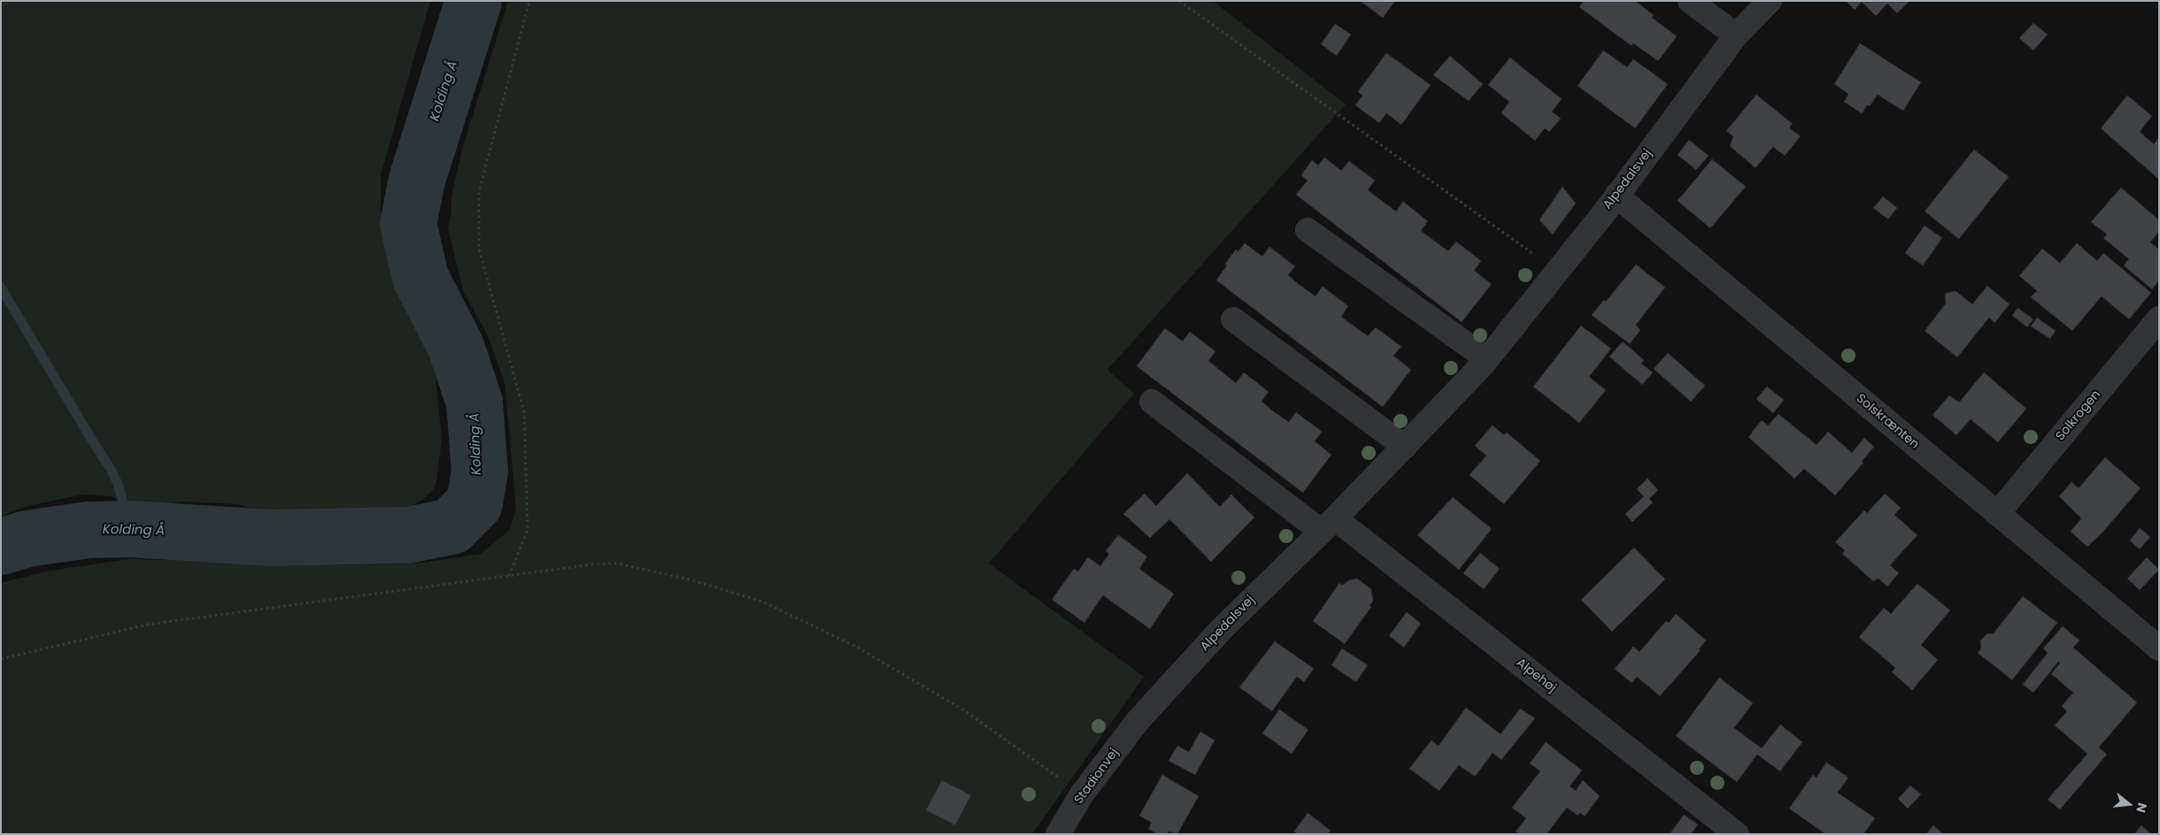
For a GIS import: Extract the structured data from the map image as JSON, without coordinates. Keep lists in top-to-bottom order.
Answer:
{
  "streets": {
    "street": [
      "Alpedalsvej",
      "Solkrogen",
      "Solskrænten",
      "Alpehøj",
      "Stadionvej"
    ]
  },
  "crossings": [
    ["Alpedalsvej", "Solskrænten"],
    ["Alpedalsvej", "Alpehøj"],
    ["Alpedalsvej", "Stadionvej"],
    ["Solkrogen", "Solskrænten"]
  ],
  "water": ["Kolding Å"],
  "north": "right"
}
